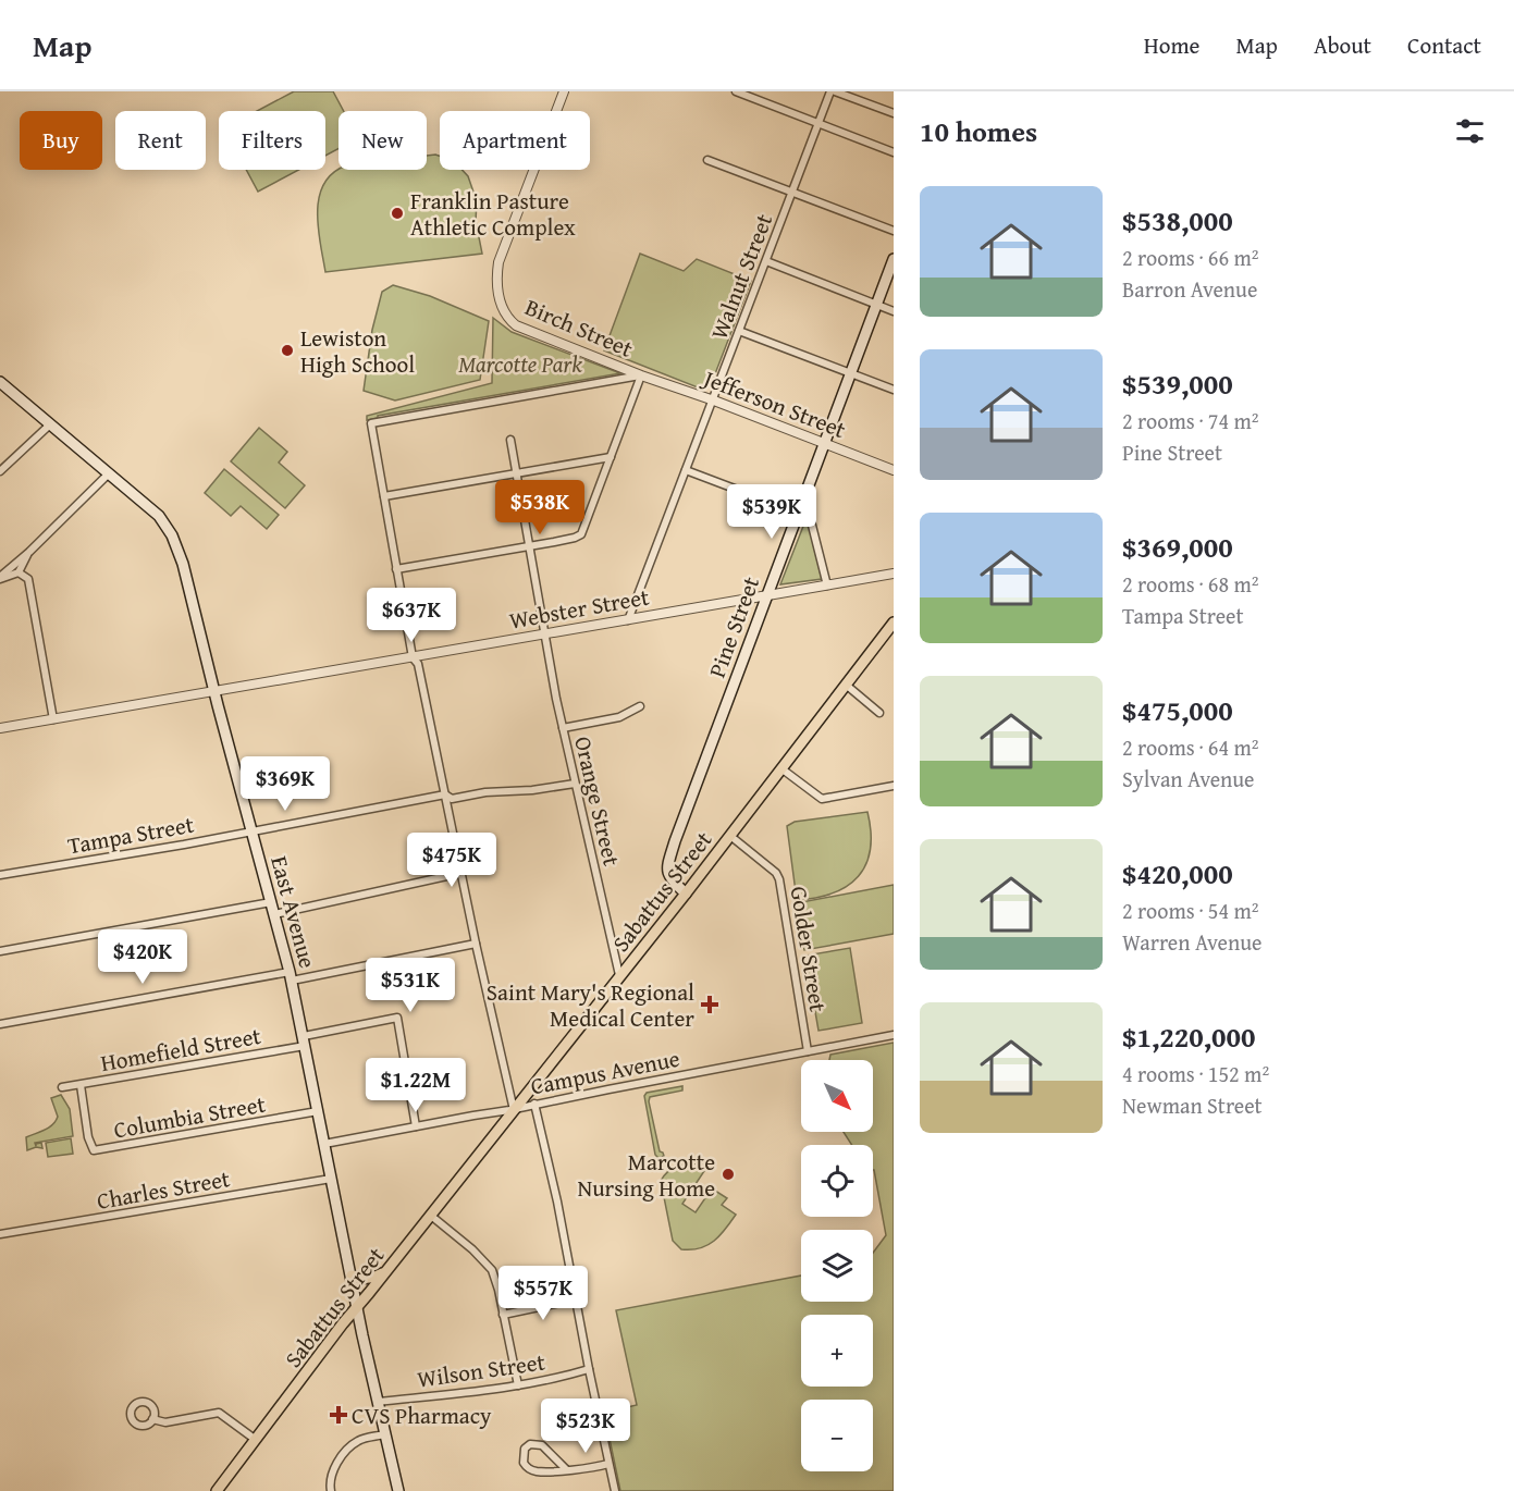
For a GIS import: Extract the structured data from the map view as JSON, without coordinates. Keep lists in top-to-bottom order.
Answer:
{
  "streets": {
    "main road": ["Pine Street", "Sabattus Street", "East Avenue"],
    "street": [
      "Walnut Street",
      "Birch Street",
      "Jefferson Street",
      "Webster Street",
      "Orange Street",
      "Tampa Street",
      "Golder Street",
      "Homefield Street",
      "Campus Avenue",
      "Columbia Street",
      "Charles Street",
      "Wilson Street"
    ]
  },
  "crossings": [
    ["Walnut Street", "Jefferson Street"],
    ["Walnut Street", "Webster Street"],
    ["Birch Street", "Jefferson Street"],
    ["Jefferson Street", "Pine Street"],
    ["Webster Street", "Pine Street"],
    ["Webster Street", "Orange Street"],
    ["Webster Street", "East Avenue"],
    ["Pine Street", "Sabattus Street"],
    ["Orange Street", "Tampa Street"],
    ["Orange Street", "Sabattus Street"],
    ["Tampa Street", "East Avenue"],
    ["Sabattus Street", "East Avenue"],
    ["Sabattus Street", "Golder Street"],
    ["Sabattus Street", "Campus Avenue"],
    ["East Avenue", "Homefield Street"],
    ["East Avenue", "Campus Avenue"],
    ["East Avenue", "Columbia Street"],
    ["East Avenue", "Charles Street"],
    ["East Avenue", "Wilson Street"],
    ["Golder Street", "Campus Avenue"],
    ["Homefield Street", "Campus Avenue"],
    ["Homefield Street", "Columbia Street"]
  ],
  "parks": ["Marcotte Park"],
  "places": {
    "other": ["Franklin Pasture Athletic Complex", "Lewiston High School", "Marcotte Nursing Home"],
    "health": ["Saint Mary's Regional Medical Center", "CVS Pharmacy"]
  },
  "north": "bottom right",
  "page": {
    "header": "Map",
    "nav": [
      "Home",
      "Map",
      "About",
      "Contact"
    ],
    "heading": "10 homes",
    "chip": [
      "Buy",
      "Rent",
      "Filters",
      "New",
      "Apartment"
    ],
    "list": [
      {
        "name": "$538,000",
        "note": "2 rooms · 66 m² · Barron Avenue"
      },
      {
        "name": "$539,000",
        "note": "2 rooms · 74 m² · Pine Street"
      },
      {
        "name": "$369,000",
        "note": "2 rooms · 68 m² · Tampa Street"
      },
      {
        "name": "$475,000",
        "note": "2 rooms · 64 m² · Sylvan Avenue"
      },
      {
        "name": "$420,000",
        "note": "2 rooms · 54 m² · Warren Avenue"
      },
      {
        "name": "$1,220,000",
        "note": "4 rooms · 152 m² · Newman Street"
      }
    ],
    "price": [
      "$538K",
      "$539K",
      "$637K",
      "$369K",
      "$475K",
      "$420K",
      "$531K",
      "$1.22M",
      "$557K",
      "$523K"
    ],
    "map_buttons": ["+", "−"]
  }
}
